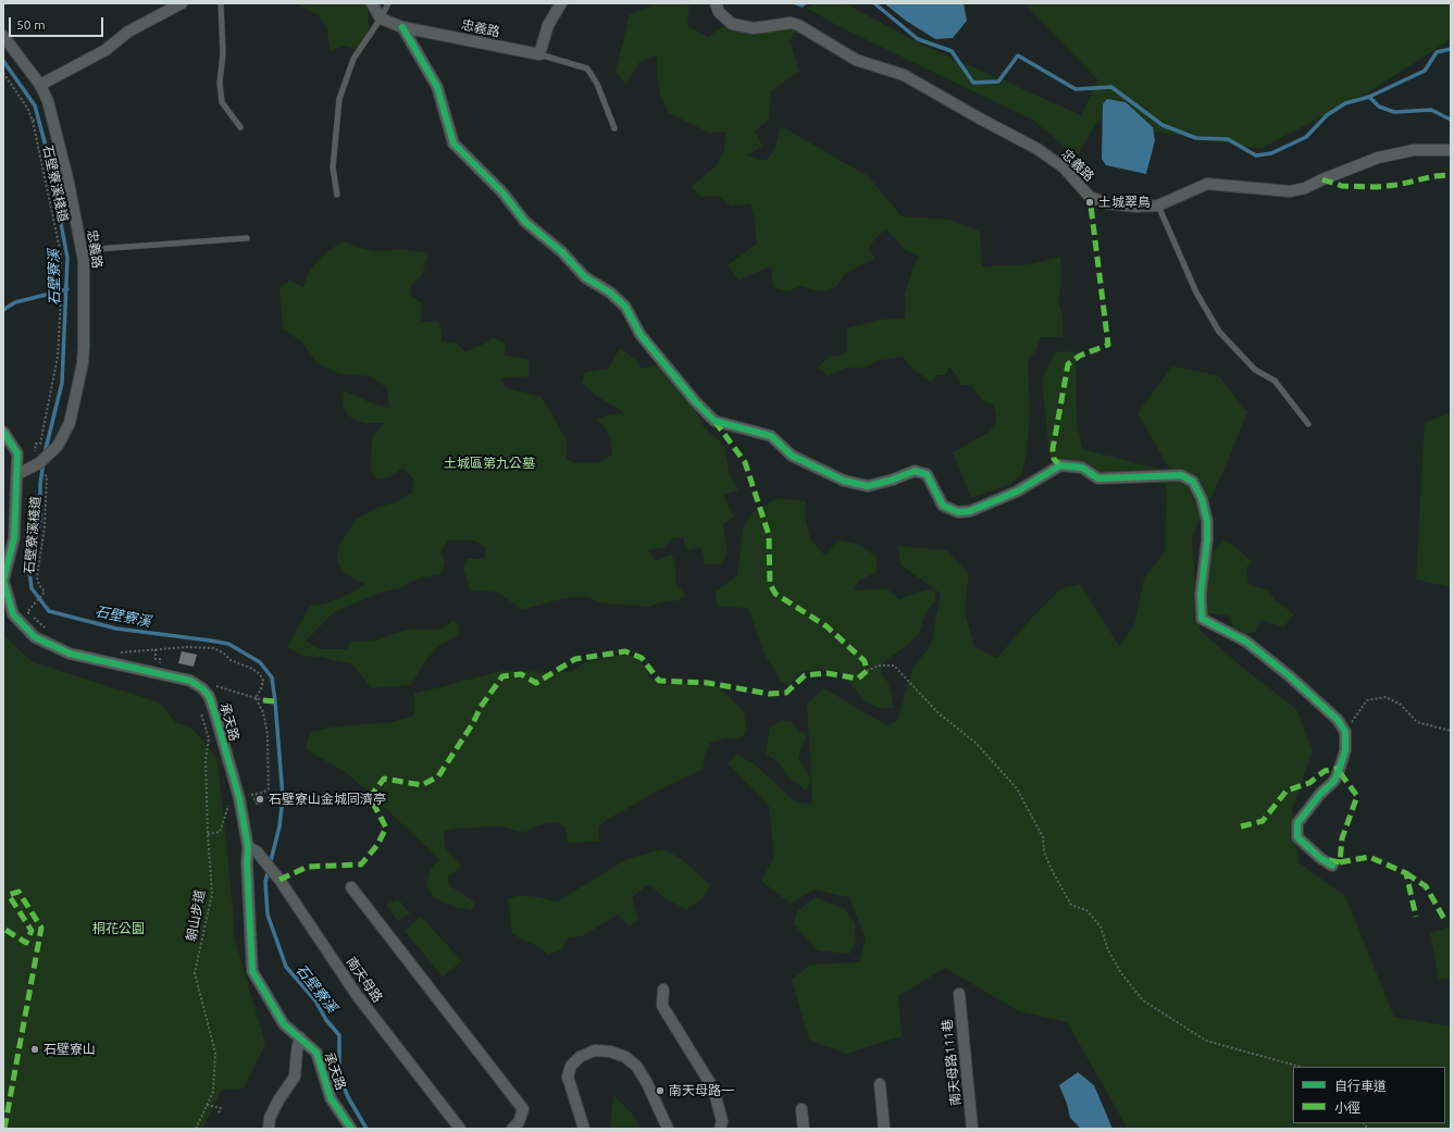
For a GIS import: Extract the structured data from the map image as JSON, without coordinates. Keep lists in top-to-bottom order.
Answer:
{
  "streets": {
    "street": [
      "忠義路",
      "承天路",
      "南天母路",
      "南天母路111巷"
    ],
    "path": ["石壁寮溪棧道", "朝山步道"]
  },
  "crossings": [
    ["忠義路", "石壁寮溪棧道"],
    ["承天路", "朝山步道"],
    ["承天路", "南天母路"]
  ],
  "water": ["石壁寮溪"],
  "parks": ["土城區第九公墓", "桐花公園"],
  "places": [
    "土城翠鳥",
    "石壁寮山金城同濟亭",
    "石壁寮山",
    "南天母路一"
  ],
  "legend": ["自行車道", "小徑"],
  "scale_bar": "50 m"
}
